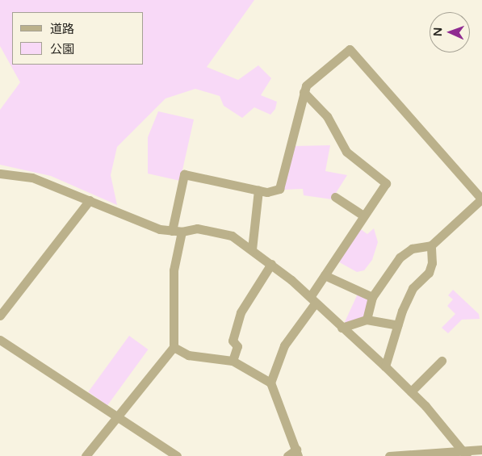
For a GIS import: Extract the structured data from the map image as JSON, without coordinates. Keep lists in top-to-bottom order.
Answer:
{
  "legend": ["道路", "公園"],
  "north": "left"
}
